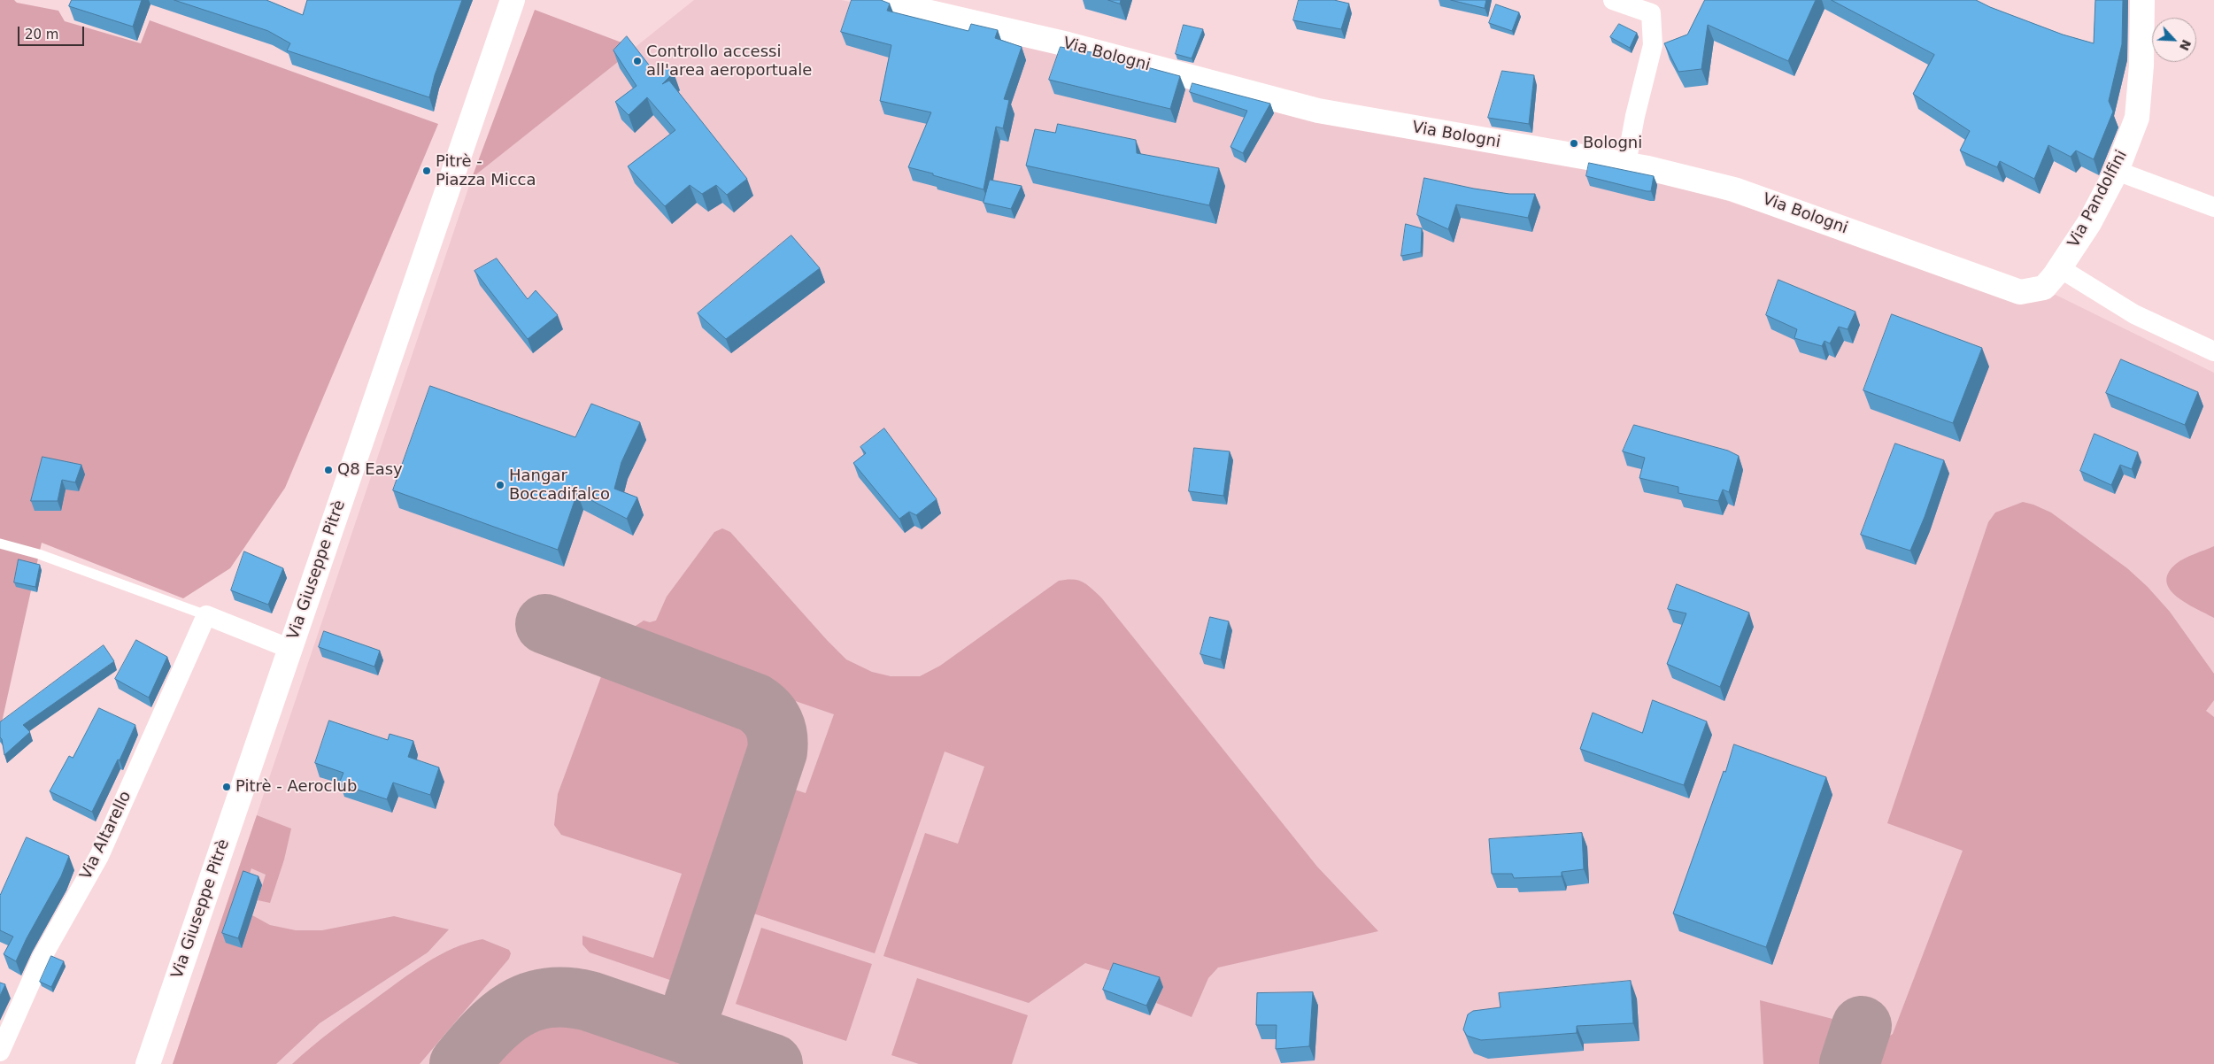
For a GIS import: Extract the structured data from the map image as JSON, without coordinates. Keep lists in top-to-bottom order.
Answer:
{
  "streets": {
    "street": [
      "Via Bologni",
      "Via Pandolfini",
      "Via Giuseppe Pitrè",
      "Via Altarello"
    ]
  },
  "crossings": [
    ["Via Bologni", "Via Pandolfini"]
  ],
  "places": [
    "Controllo accessi all'area aeroportuale",
    "Bologni",
    "Pitrè - Piazza Micca",
    "Q8 Easy",
    "Hangar Boccadifalco",
    "Pitrè - Aeroclub"
  ],
  "scale_bar": "20 m",
  "north": "bottom right"
}
